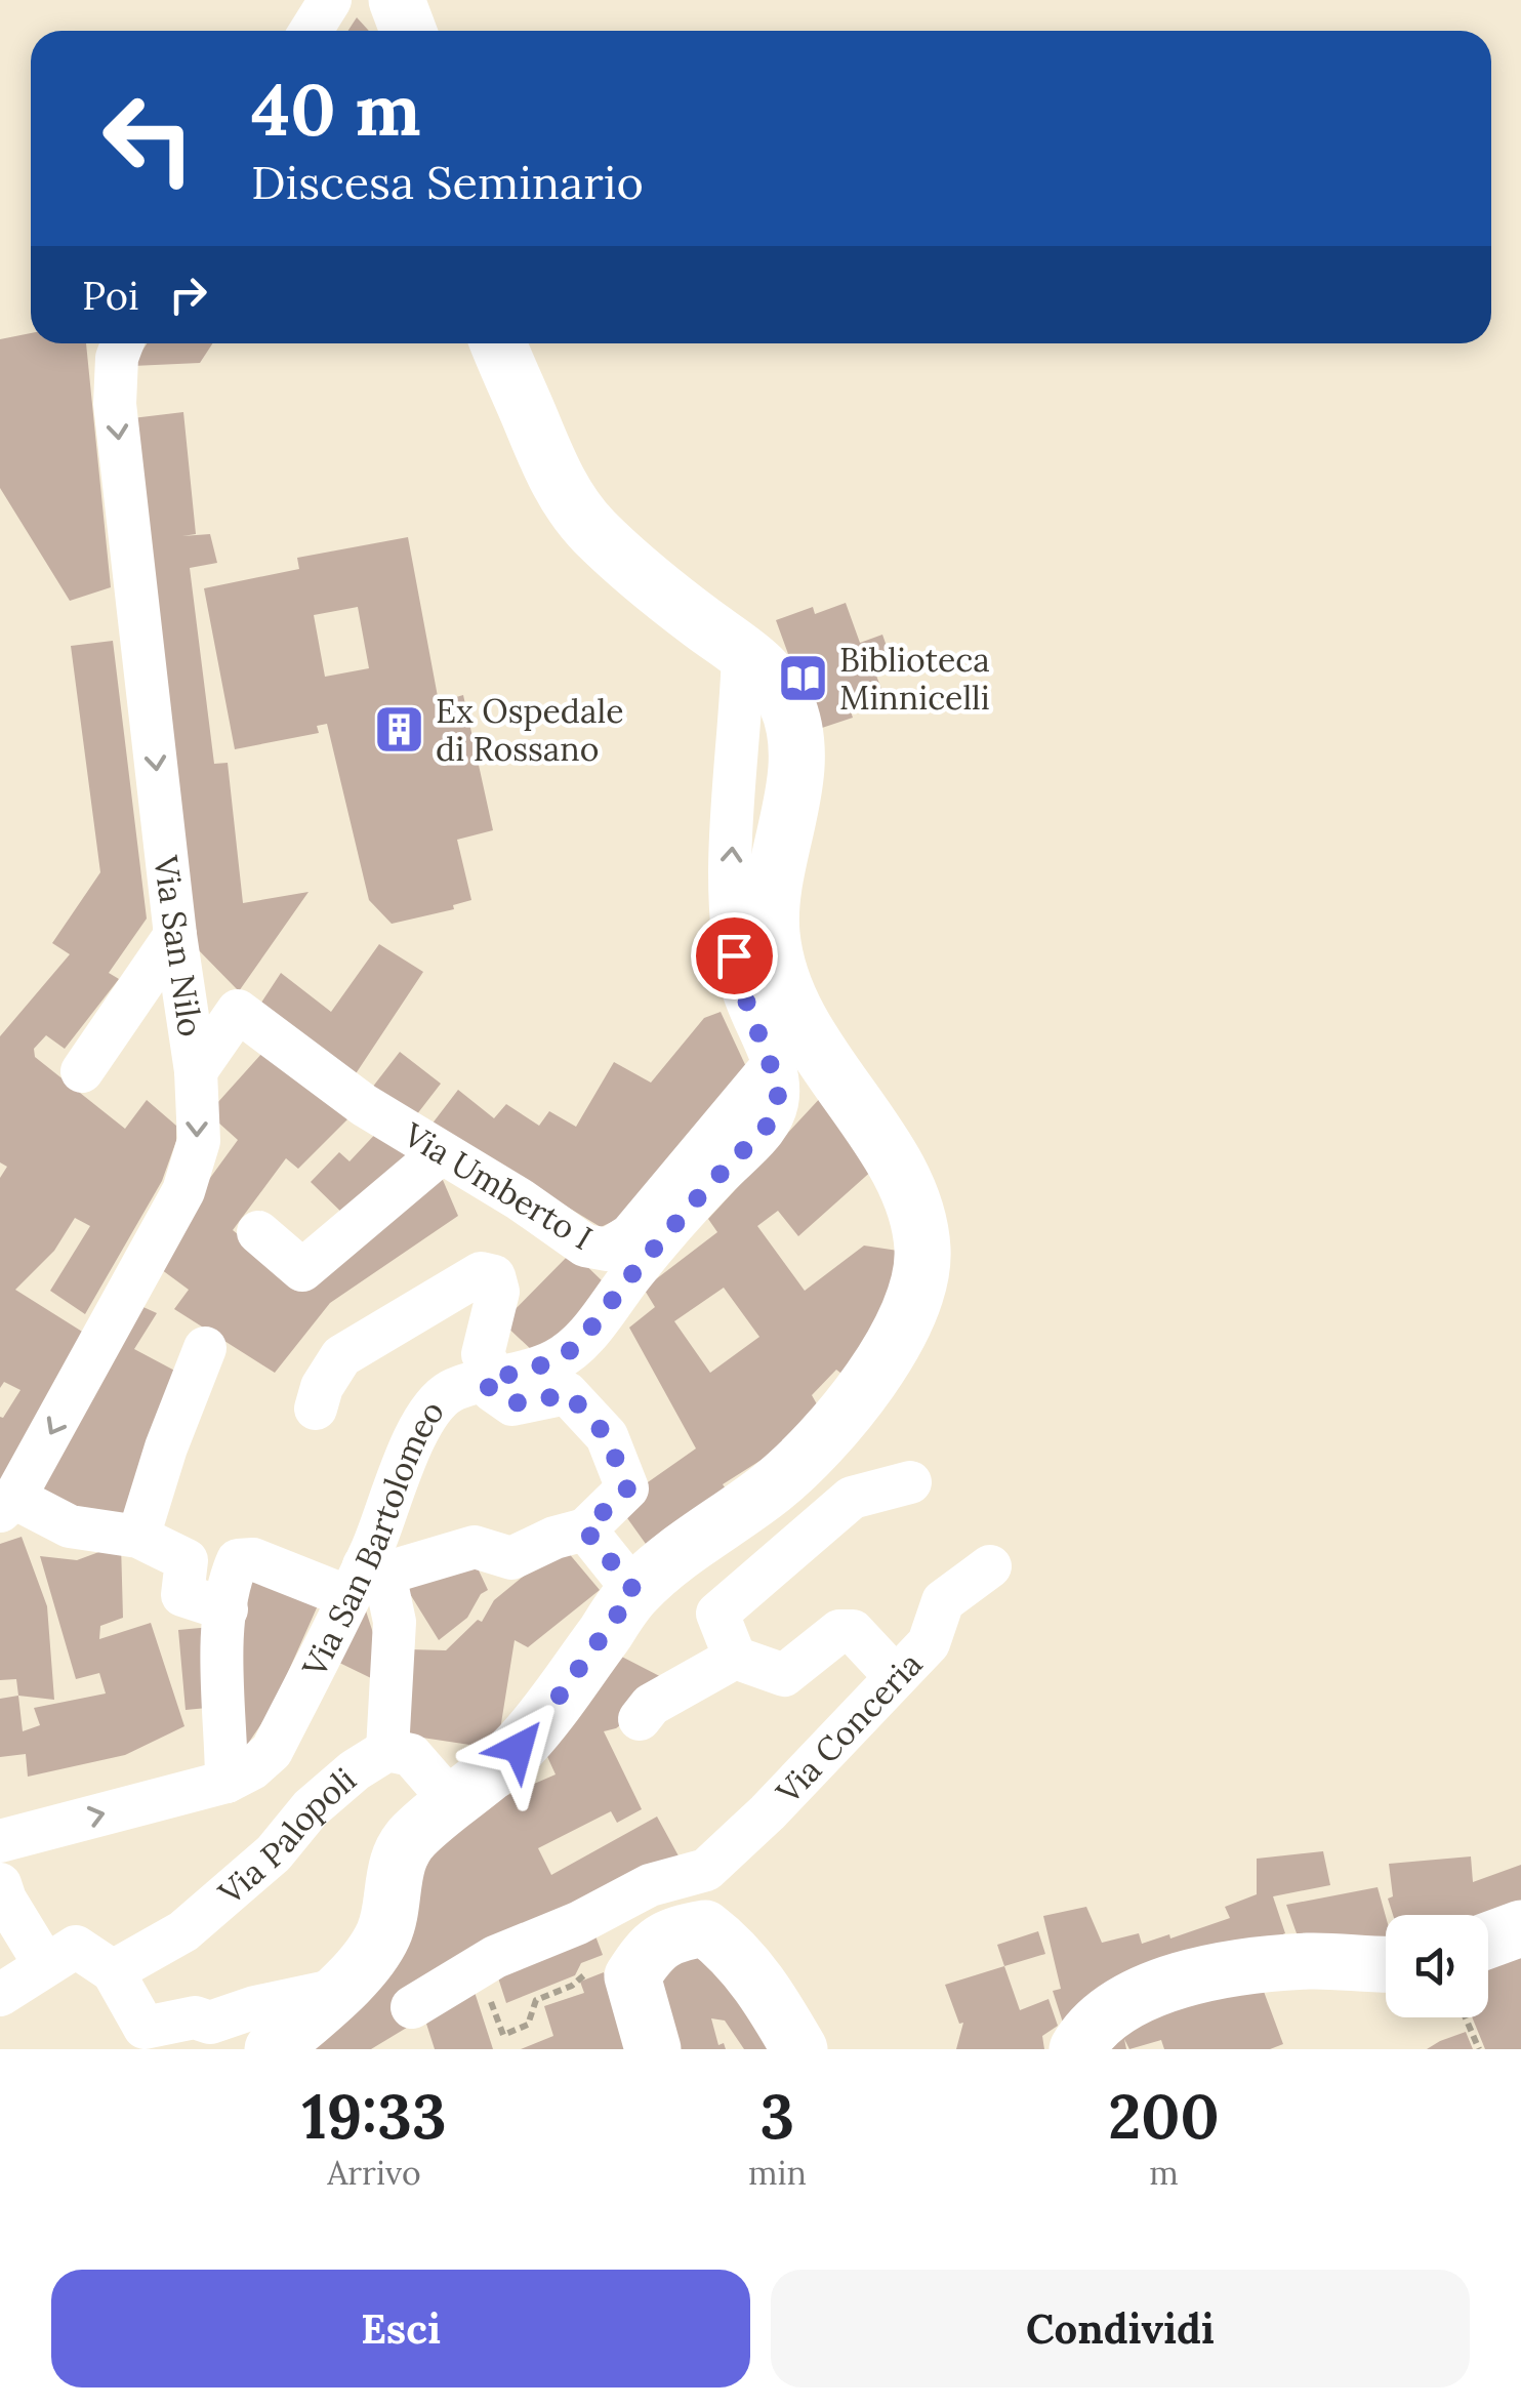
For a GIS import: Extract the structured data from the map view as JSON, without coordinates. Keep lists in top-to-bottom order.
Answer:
{
  "streets": {
    "street": [
      "Via San Nilo",
      "Via Umberto I",
      "Via San Bartolomeo",
      "Via Conceria",
      "Via Palopoli"
    ]
  },
  "crossings": [
    ["Via San Nilo", "Via Umberto I"],
    ["Via Umberto I", "Via San Bartolomeo"]
  ],
  "one_way": ["Via San Nilo"],
  "places": {
    "library": ["Biblioteca Minnicelli"],
    "building": ["Ex Ospedale di Rossano"]
  },
  "page": {
    "turn": ["40 m", "Discesa Seminario"],
    "then": "Poi",
    "eta": [
      "19:33",
      "Arrivo",
      "3",
      "min",
      "200",
      "m"
    ],
    "buttons": ["Esci", "Condividi"]
  }
}
